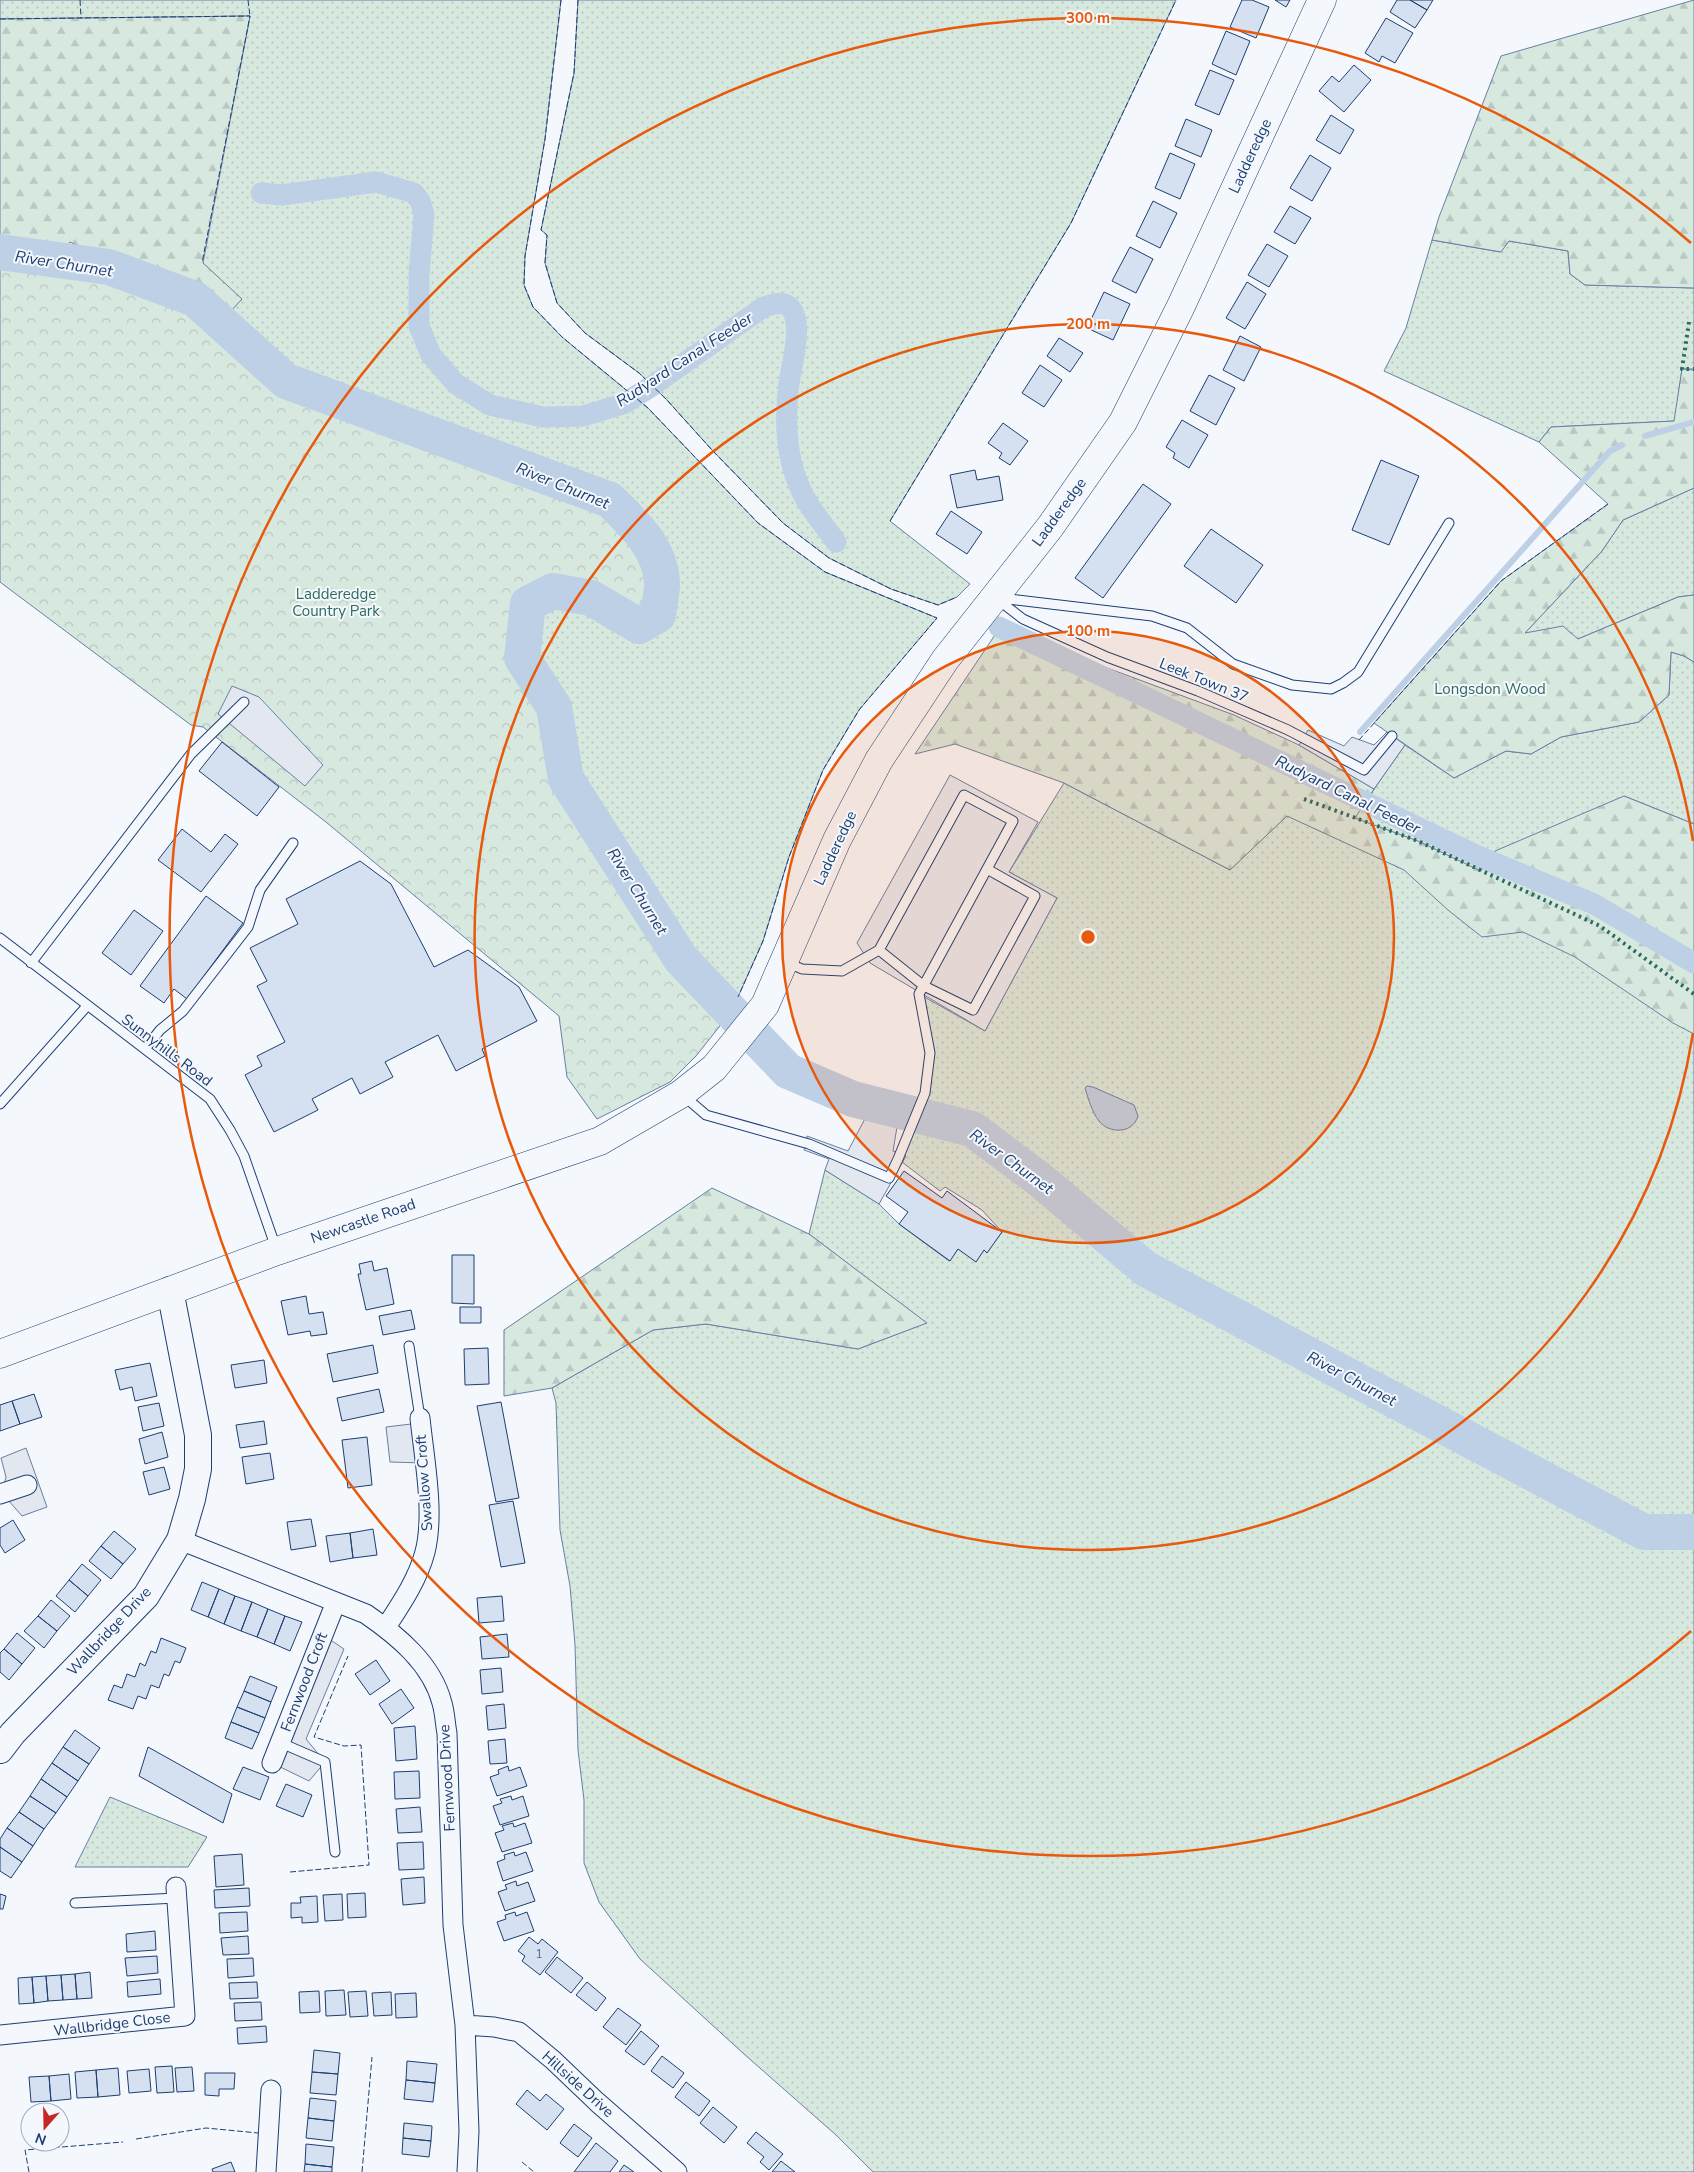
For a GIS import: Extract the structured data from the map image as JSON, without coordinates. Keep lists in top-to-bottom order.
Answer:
{
  "streets": {
    "highway": ["Ladderedge", "Newcastle Road"],
    "street": [
      "Swallow Croft",
      "Wallbridge Drive",
      "Fernwood Croft",
      "Fernwood Drive",
      "Wallbridge Close",
      "Hillside Drive"
    ],
    "lane": ["Leek Town 37", "Sunnyhills Road"]
  },
  "crossings": [
    ["Ladderedge", "Leek Town 37"],
    ["Ladderedge", "Newcastle Road"],
    ["Sunnyhills Road", "Newcastle Road"],
    ["Newcastle Road", "Wallbridge Drive"],
    ["Swallow Croft", "Fernwood Drive"],
    ["Wallbridge Drive", "Fernwood Drive"],
    ["Fernwood Croft", "Fernwood Drive"],
    ["Fernwood Drive", "Hillside Drive"]
  ],
  "water": ["River Churnet", "Rudyard Canal Feeder"],
  "parks": ["Ladderedge Country Park", "Longsdon Wood"],
  "house_numbers": ["1"],
  "north": "bottom",
  "rings": ["300 m", "200 m", "100 m"]
}
